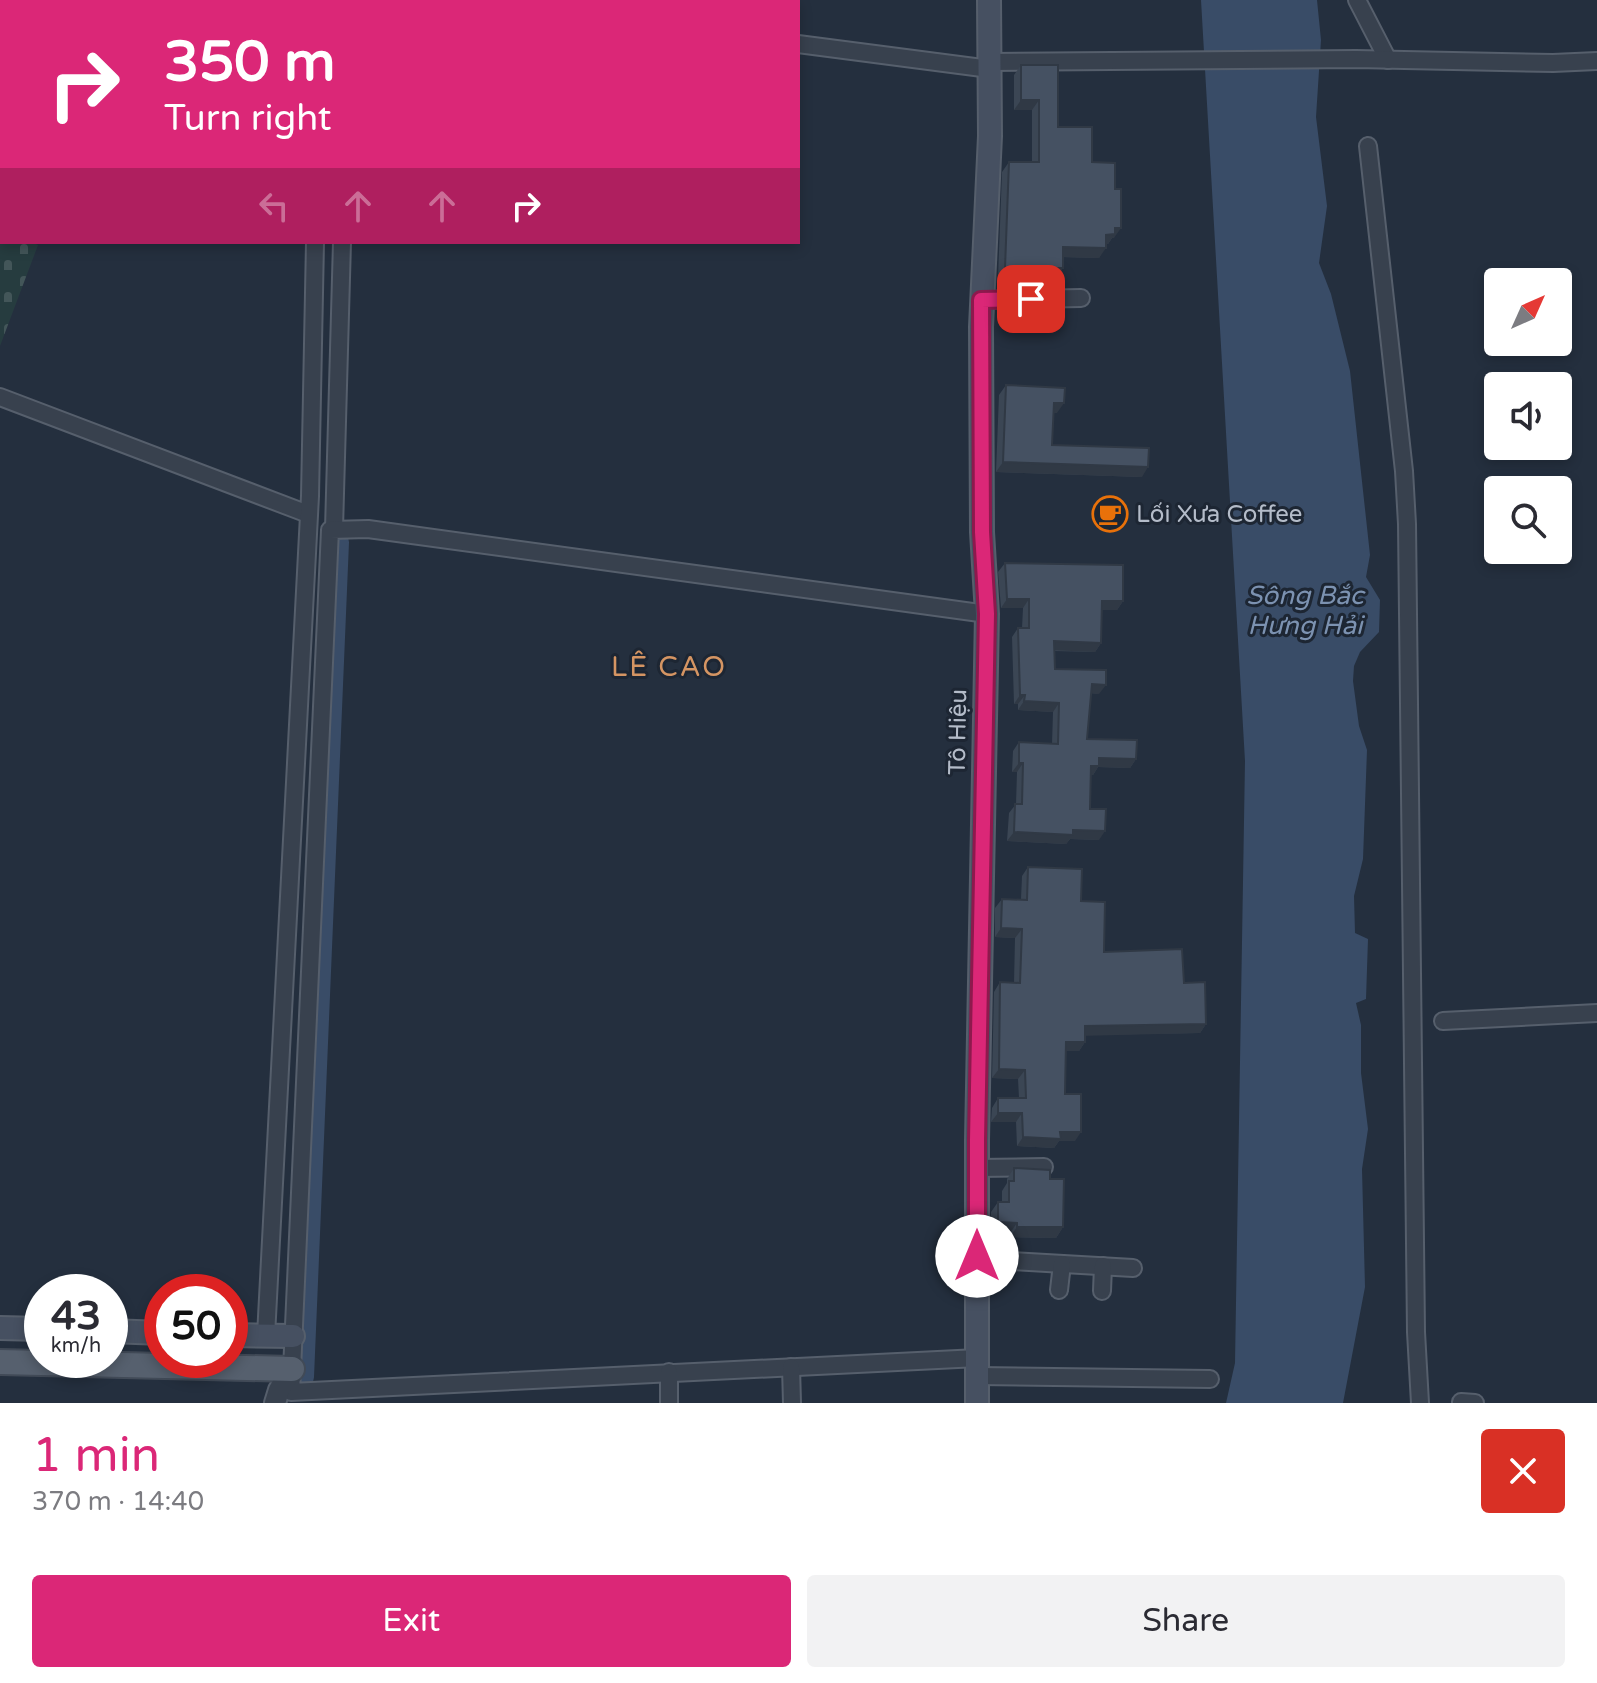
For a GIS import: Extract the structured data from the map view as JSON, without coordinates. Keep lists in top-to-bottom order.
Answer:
{
  "streets": {
    "main road": ["Tô Hiệu"]
  },
  "districts": ["LÊ CAO"],
  "water": ["Sông Bắc Hưng Hải"],
  "places": {
    "cafe": ["Lối Xưa Coffee"]
  },
  "north": "top right",
  "page": {
    "turn": ["350 m", "Turn right"],
    "speed": "43 km/h",
    "limit": "50",
    "heading": ["1 min", "370 m · 14:40"],
    "buttons": ["Exit", "Share"]
  }
}
